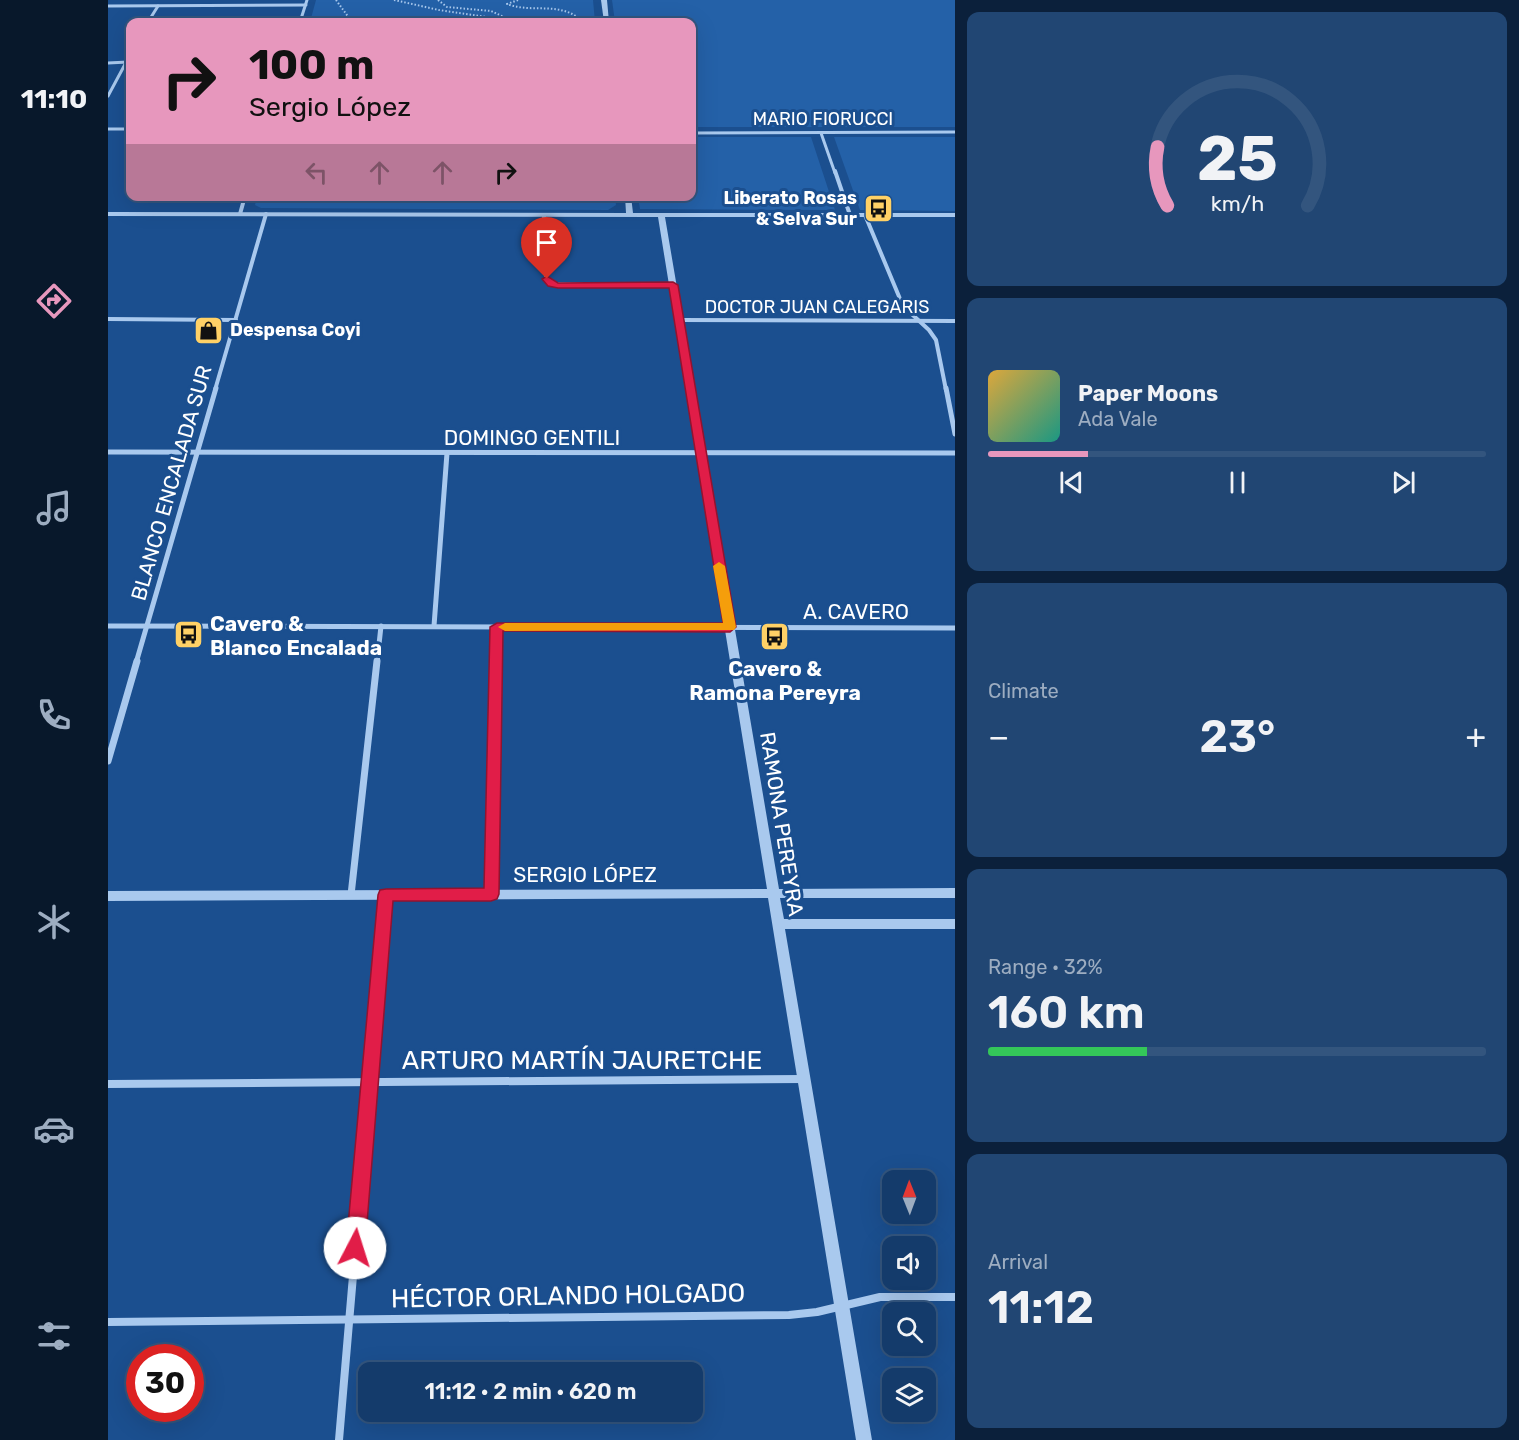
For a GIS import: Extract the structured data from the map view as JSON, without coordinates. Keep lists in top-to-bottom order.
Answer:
{
  "streets": {
    "street": [
      "MARIO FIORUCCI",
      "DOCTOR JUAN CALEGARIS",
      "DOMINGO GENTILI",
      "BLANCO ENCALADA SUR",
      "A. CAVERO",
      "RAMONA PEREYRA",
      "SERGIO LÓPEZ",
      "ARTURO MARTÍN JAURETCHE",
      "HÉCTOR ORLANDO HOLGADO"
    ]
  },
  "crossings": [
    ["DOCTOR JUAN CALEGARIS", "RAMONA PEREYRA"],
    ["DOMINGO GENTILI", "BLANCO ENCALADA SUR"],
    ["DOMINGO GENTILI", "RAMONA PEREYRA"],
    ["BLANCO ENCALADA SUR", "A. CAVERO"],
    ["A. CAVERO", "RAMONA PEREYRA"],
    ["RAMONA PEREYRA", "SERGIO LÓPEZ"],
    ["RAMONA PEREYRA", "ARTURO MARTÍN JAURETCHE"],
    ["RAMONA PEREYRA", "HÉCTOR ORLANDO HOLGADO"]
  ],
  "places": {
    "bus stop": ["Liberato Rosas & Selva Sur", "Cavero & Blanco Encalada", "Cavero & Ramona Pereyra"],
    "shop": ["Despensa Coyi"]
  },
  "north": "top",
  "page": {
    "tabs": "11:10",
    "turn": ["100 m", "Sergio López"],
    "song": ["Paper Moons", "Ada Vale"],
    "tile": [
      "Climate",
      ["Range · 32%", "160 km"],
      ["Arrival", "11:12"]
    ],
    "heat": ["−", "23°", "+"],
    "limit": "30",
    "trip": "11:12 · 2 min · 620 m",
    "gauge": ["25", "km/h"]
  }
}
